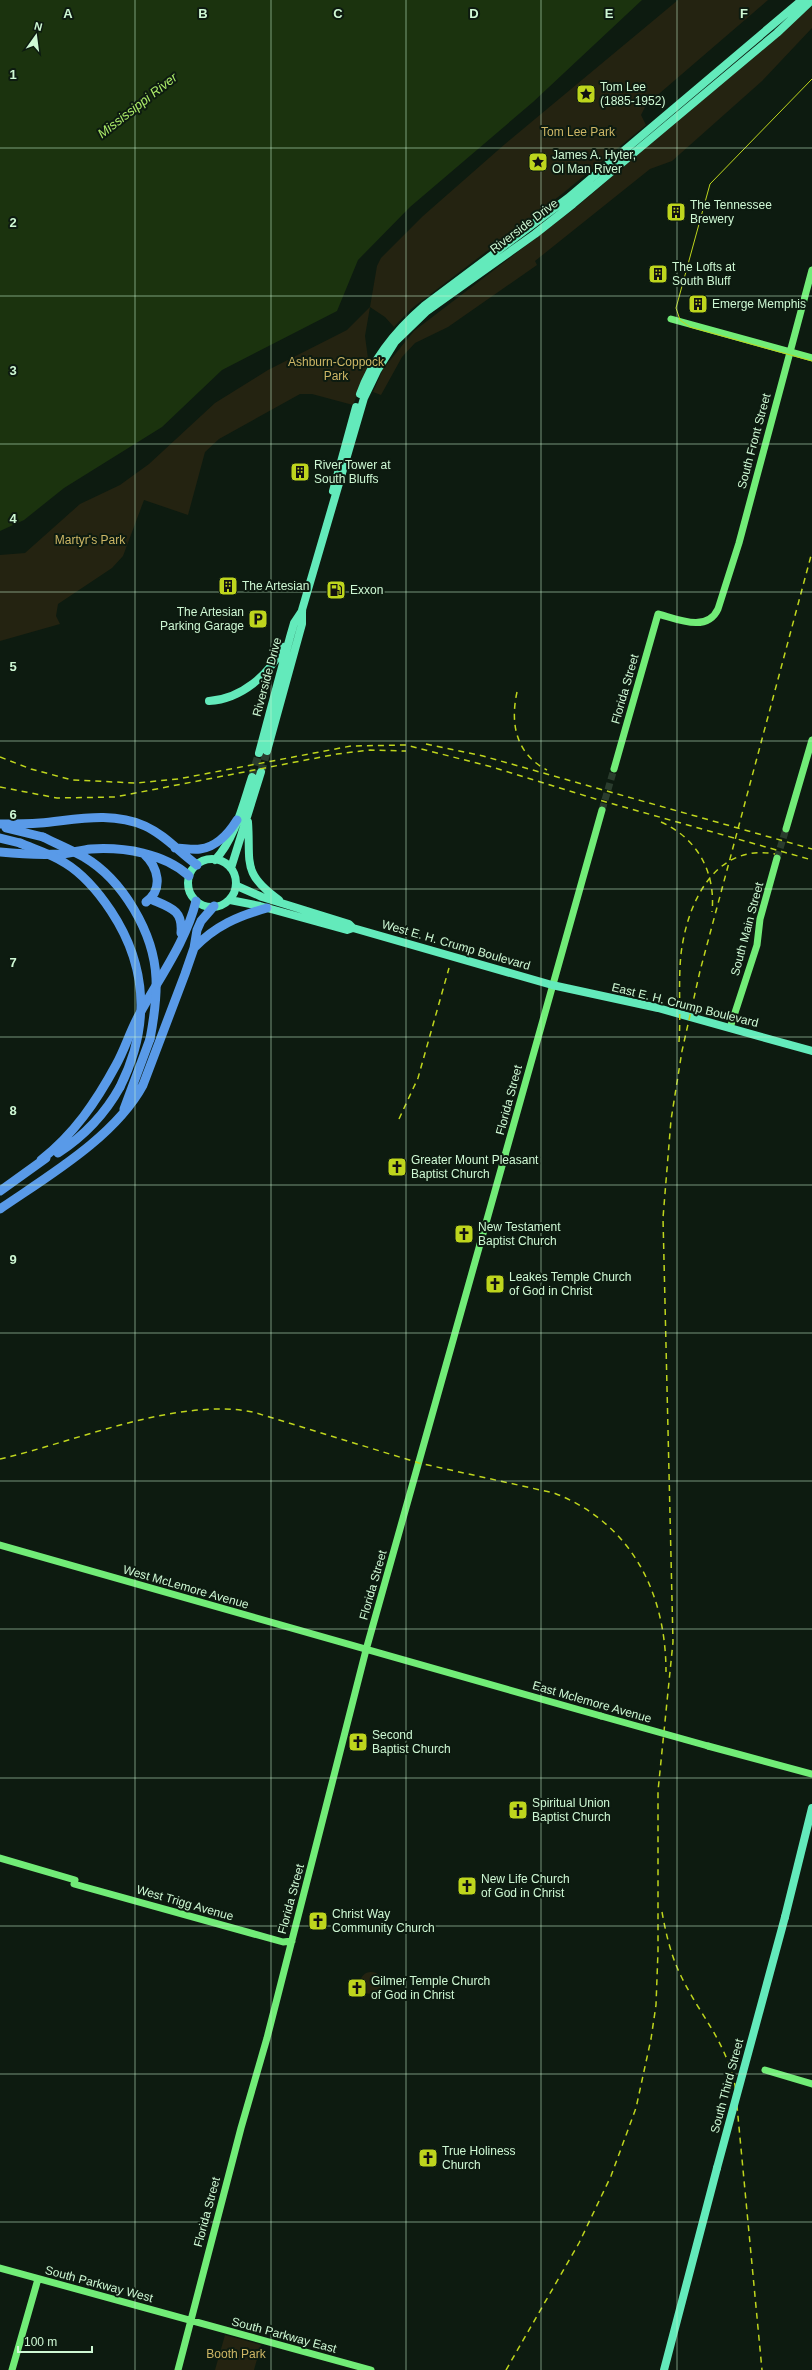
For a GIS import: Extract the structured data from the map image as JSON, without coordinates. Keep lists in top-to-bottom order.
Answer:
{
  "streets": {
    "main road": [
      "Riverside Drive",
      "South Front Street",
      "Florida Street",
      "South Main Street",
      "West E. H. Crump Boulevard",
      "East E. H. Crump Boulevard",
      "West McLemore Avenue",
      "East Mclemore Avenue",
      "West Trigg Avenue",
      "South Third Street",
      "South Parkway West",
      "South Parkway East"
    ]
  },
  "crossings": [
    ["South Front Street", "Florida Street"],
    ["Florida Street", "West E. H. Crump Boulevard"],
    ["Florida Street", "East E. H. Crump Boulevard"],
    ["Florida Street", "West McLemore Avenue"],
    ["Florida Street", "East Mclemore Avenue"],
    ["Florida Street", "West Trigg Avenue"],
    ["Florida Street", "South Parkway West"],
    ["Florida Street", "South Parkway East"],
    ["South Main Street", "East E. H. Crump Boulevard"],
    ["West E. H. Crump Boulevard", "East E. H. Crump Boulevard"],
    ["West McLemore Avenue", "East Mclemore Avenue"],
    ["South Parkway West", "South Parkway East"]
  ],
  "water": ["Mississippi River"],
  "parks": [
    "Tom Lee Park",
    "Ashburn-Coppock Park",
    "Martyr's Park",
    "Booth Park"
  ],
  "places": {
    "place": ["Tom Lee (1885-1952)", "James A. Hyter, Ol Man River"],
    "building": [
      "The Tennessee Brewery",
      "The Lofts at South Bluff",
      "Emerge Memphis",
      "River Tower at South Bluffs",
      "The Artesian"
    ],
    "fuel station": ["Exxon"],
    "parking": ["The Artesian Parking Garage"],
    "church": [
      "Greater Mount Pleasant Baptist Church",
      "New Testament Baptist Church",
      "Leakes Temple Church of God in Christ",
      "Second Baptist Church",
      "Spiritual Union Baptist Church",
      "New Life Church of God in Christ",
      "Christ Way Community Church",
      "Gilmer Temple Church of God in Christ",
      "True Holiness Church"
    ]
  },
  "scale_bar": "100 m",
  "north": "top",
  "grid": {
    "columns": [
      "A",
      "B",
      "C",
      "D",
      "E",
      "F"
    ],
    "rows": [
      "1",
      "2",
      "3",
      "4",
      "5",
      "6",
      "7",
      "8",
      "9"
    ]
  }
}
